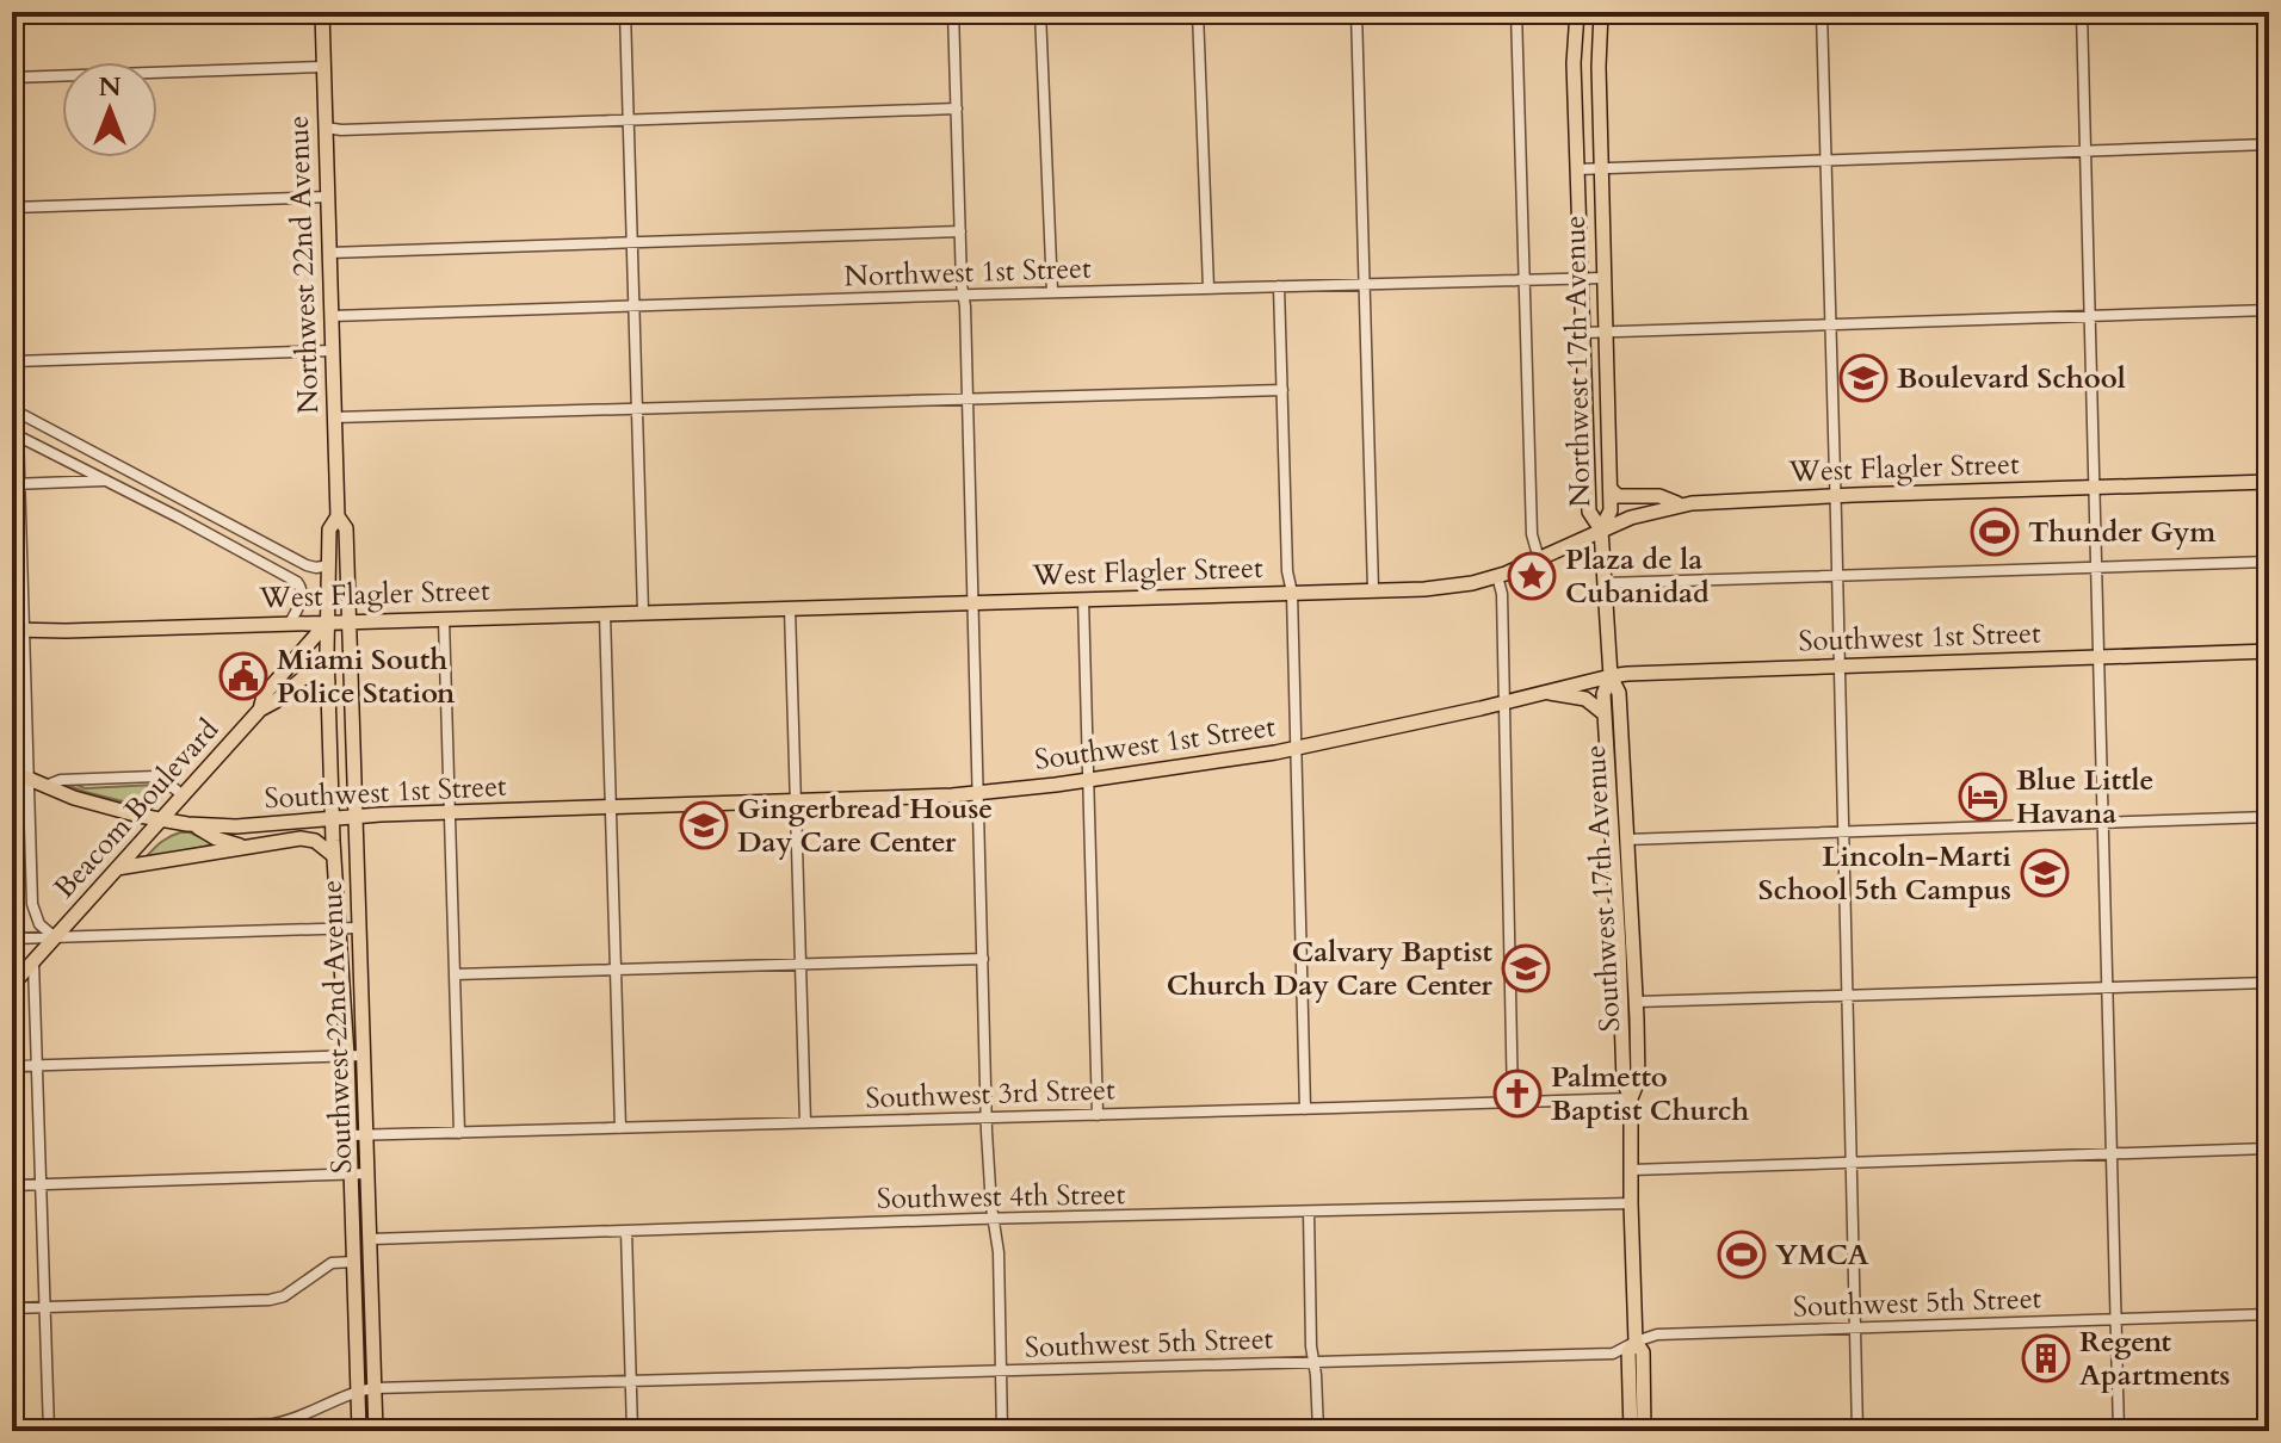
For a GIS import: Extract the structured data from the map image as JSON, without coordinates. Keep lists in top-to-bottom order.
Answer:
{
  "streets": {
    "main road": [
      "Northwest 22nd Avenue",
      "Northwest 17th Avenue",
      "West Flagler Street",
      "Southwest 1st Street",
      "Beacom Boulevard",
      "Southwest 17th Avenue",
      "Southwest 22nd Avenue"
    ],
    "street": [
      "Northwest 1st Street",
      "Southwest 3rd Street",
      "Southwest 4th Street",
      "Southwest 5th Street"
    ]
  },
  "crossings": [
    ["Northwest 22nd Avenue", "Northwest 1st Street"],
    ["Northwest 22nd Avenue", "West Flagler Street"],
    ["Northwest 22nd Avenue", "Beacom Boulevard"],
    ["Northwest 22nd Avenue", "Southwest 22nd Avenue"],
    ["Northwest 1st Street", "Northwest 17th Avenue"],
    ["Northwest 17th Avenue", "West Flagler Street"],
    ["Northwest 17th Avenue", "Southwest 17th Avenue"],
    ["West Flagler Street", "Beacom Boulevard"],
    ["West Flagler Street", "Southwest 17th Avenue"],
    ["West Flagler Street", "Southwest 22nd Avenue"],
    ["Southwest 1st Street", "Beacom Boulevard"],
    ["Southwest 1st Street", "Southwest 17th Avenue"],
    ["Southwest 1st Street", "Southwest 22nd Avenue"],
    ["Beacom Boulevard", "Southwest 22nd Avenue"],
    ["Southwest 17th Avenue", "Southwest 3rd Street"],
    ["Southwest 17th Avenue", "Southwest 4th Street"],
    ["Southwest 17th Avenue", "Southwest 5th Street"],
    ["Southwest 22nd Avenue", "Southwest 3rd Street"],
    ["Southwest 22nd Avenue", "Southwest 4th Street"],
    ["Southwest 22nd Avenue", "Southwest 5th Street"]
  ],
  "places": {
    "school or university": [
      "Boulevard School",
      "Gingerbread House Day Care Center",
      "Lincoln-Marti School 5th Campus",
      "Calvary Baptist Church Day Care Center"
    ],
    "sports": ["Thunder Gym", "YMCA"],
    "place": ["Plaza de la Cubanidad"],
    "public building": ["Miami South Police Station"],
    "hotel": ["Blue Little Havana"],
    "church": ["Palmetto Baptist Church"],
    "building": ["Regent Apartments"]
  },
  "north": "top"
}
